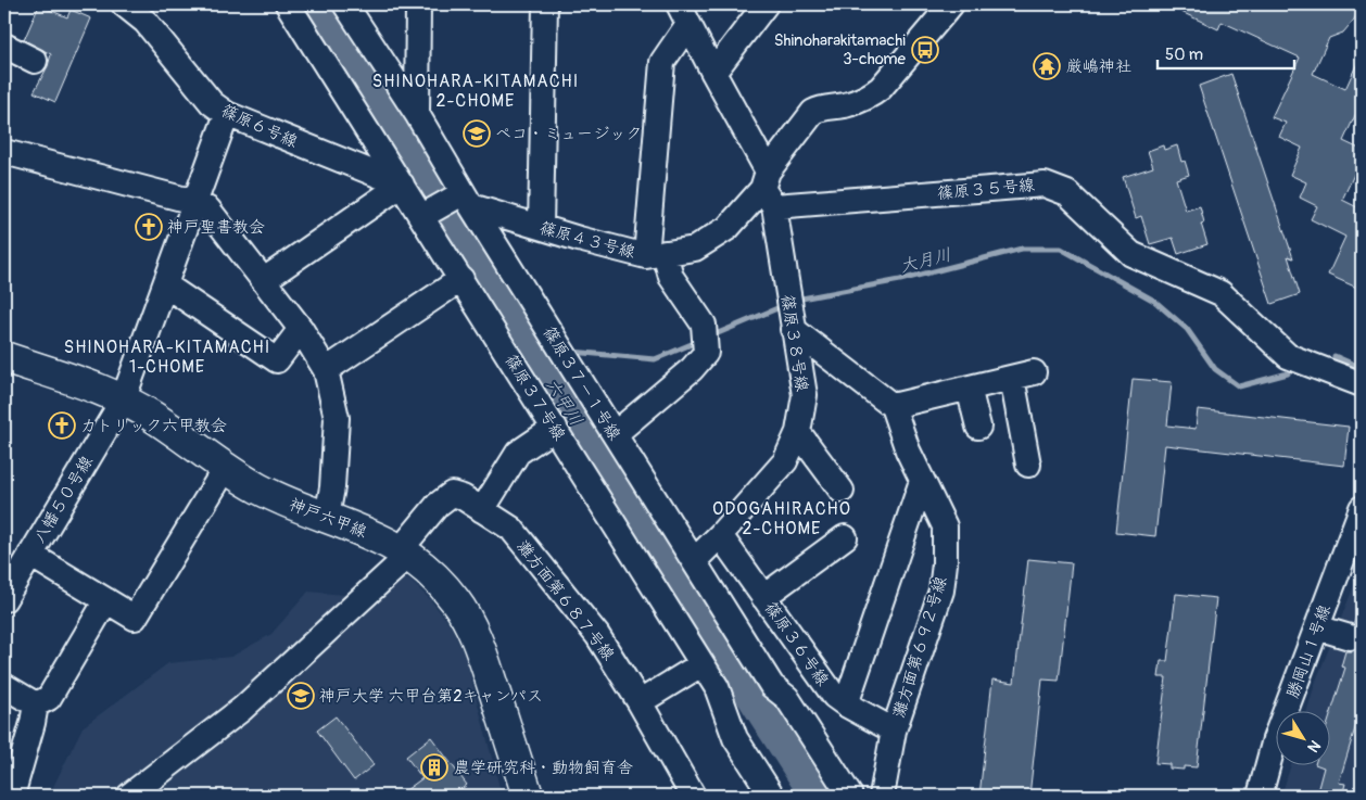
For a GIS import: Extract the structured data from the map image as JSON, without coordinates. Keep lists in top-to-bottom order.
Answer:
{
  "streets": {
    "main road": ["神戸六甲線"],
    "street": [
      "篠原６号線",
      "篠原３５号線",
      "篠原４３号線",
      "篠原３８号線",
      "篠原３７－１号線",
      "篠原３７号線",
      "八幡５０号線",
      "灘方面第６８７号線",
      "篠原３６号線",
      "灘方面第６９２号線",
      "勝岡山１号線"
    ]
  },
  "crossings": [
    ["篠原６号線", "篠原３７号線"],
    ["篠原６号線", "八幡５０号線"],
    ["篠原３５号線", "篠原４３号線"],
    ["篠原３５号線", "篠原３８号線"],
    ["篠原４３号線", "篠原３８号線"],
    ["篠原４３号線", "篠原３７－１号線"],
    ["篠原３８号線", "篠原３７－１号線"],
    ["篠原３８号線", "篠原３６号線"],
    ["八幡５０号線", "神戸六甲線"],
    ["神戸六甲線", "灘方面第６８７号線"],
    ["篠原３６号線", "灘方面第６９２号線"]
  ],
  "districts": ["SHINOHARA-KITAMACHI 2-CHOME", "SHINOHARA-KITAMACHI 1-CHOME", "ODOGAHIRACHO 2-CHOME"],
  "water": ["大月川", "六甲川"],
  "places": {
    "bus stop": ["Shinoharakitamachi 3-chome"],
    "temple": ["厳嶋神社"],
    "school or university": ["ペコ・ミュージック", "神戸大学 六甲台第2キャンパス"],
    "church": ["神戸聖書教会", "カトリック六甲教会"],
    "building": ["農学研究科・動物飼育舎"]
  },
  "scale_bar": "50 m",
  "north": "bottom right"
}
